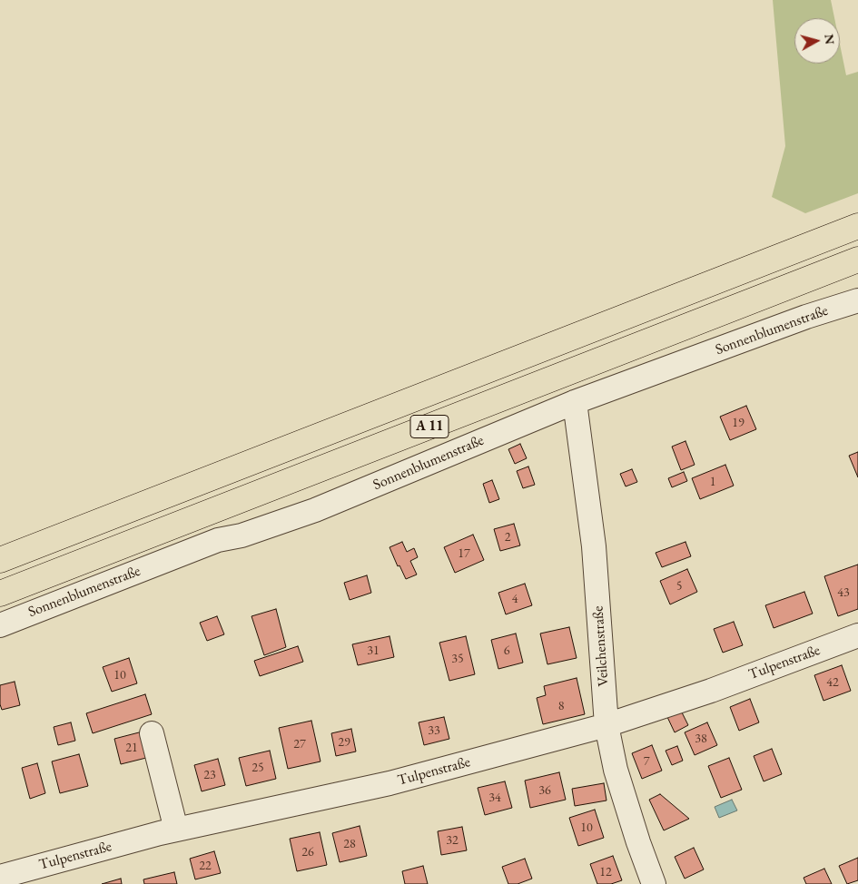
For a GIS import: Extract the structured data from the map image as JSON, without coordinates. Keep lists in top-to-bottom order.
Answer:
{
  "streets": {
    "highway": ["A 11"],
    "street": ["Sonnenblumenstraße", "Veilchenstraße", "Tulpenstraße"]
  },
  "crossings": [
    ["Sonnenblumenstraße", "Veilchenstraße"],
    ["Veilchenstraße", "Tulpenstraße"]
  ],
  "house_numbers": [
    "19",
    "1",
    "2",
    "17",
    "5",
    "43",
    "4",
    "31",
    "6",
    "35",
    "10",
    "42",
    "8",
    "33",
    "38",
    "29",
    "27",
    "21",
    "7",
    "25",
    "23",
    "36",
    "34",
    "10",
    "32",
    "28",
    "26",
    "22",
    "12"
  ],
  "north": "right"
}
